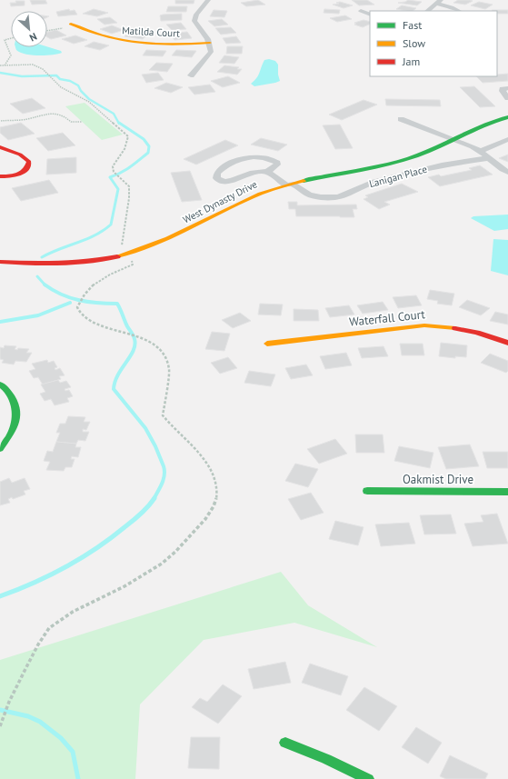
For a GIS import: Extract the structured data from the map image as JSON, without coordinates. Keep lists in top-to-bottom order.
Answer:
{
  "streets": {
    "street": [
      "Matilda Court",
      "Lanigan Place",
      "West Dynasty Drive",
      "Waterfall Court",
      "Oakmist Drive"
    ]
  },
  "crossings": [
    ["Lanigan Place", "West Dynasty Drive"]
  ],
  "legend": ["Fast", "Slow", "Jam"],
  "north": "bottom right"
}
